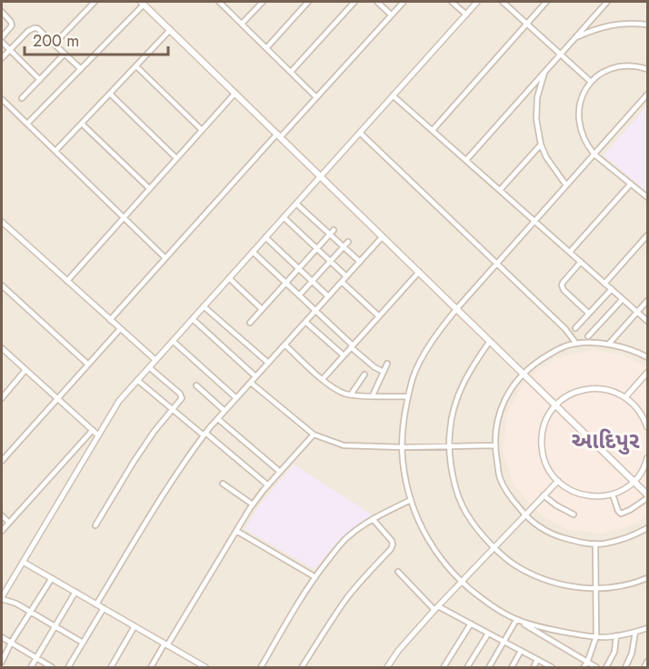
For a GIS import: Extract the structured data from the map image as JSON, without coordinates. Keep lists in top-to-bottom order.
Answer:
{
  "districts": ["આદિપુર"],
  "scale_bar": "200 m"
}
